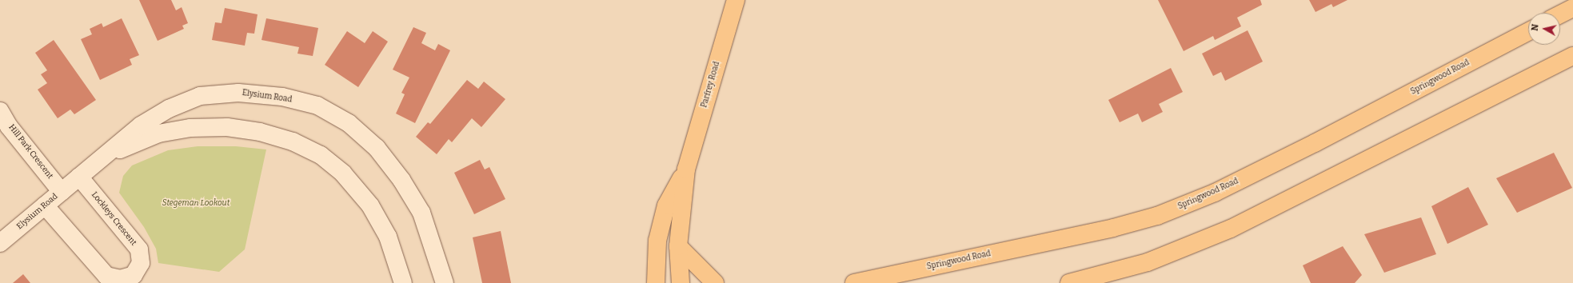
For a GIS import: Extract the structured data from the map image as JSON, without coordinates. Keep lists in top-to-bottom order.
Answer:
{
  "streets": {
    "main road": ["Springwood Road", "Parfrey Road"],
    "street": ["Elysium Road", "Hill Park Crescent", "Lockleys Crescent"]
  },
  "crossings": [
    ["Elysium Road", "Hill Park Crescent"],
    ["Elysium Road", "Lockleys Crescent"]
  ],
  "parks": ["Stegeman Lookout"],
  "north": "left"
}
